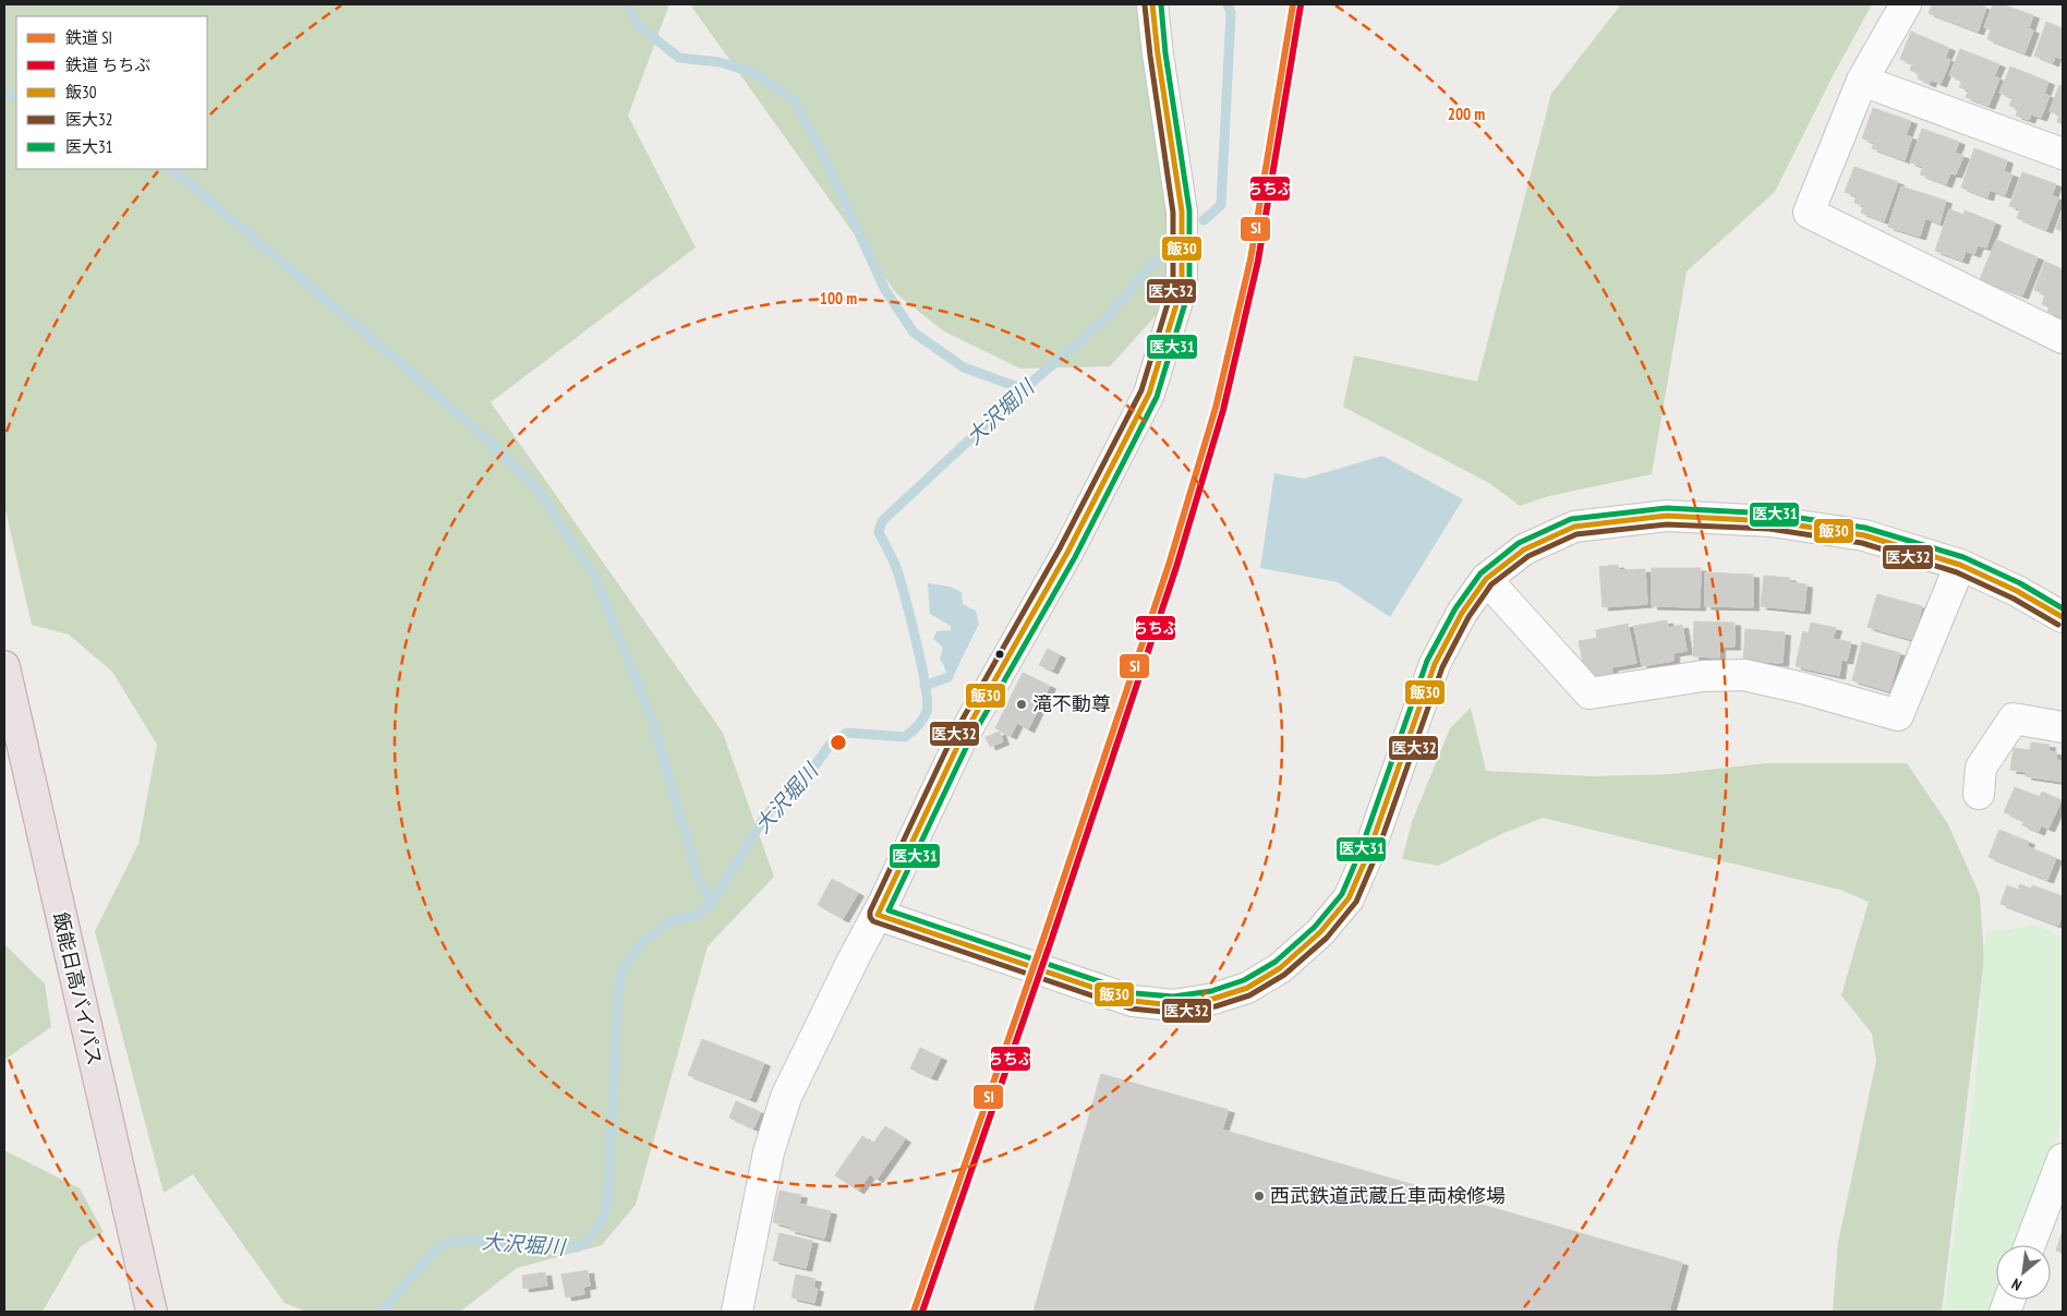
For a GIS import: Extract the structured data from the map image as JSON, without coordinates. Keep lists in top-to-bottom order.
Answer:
{
  "streets": {
    "highway": ["飯能日高バイパス"]
  },
  "water": ["大沢堀川"],
  "places": ["滝不動尊", "西武鉄道武蔵丘車両検修場"],
  "lines": [
    "rail line SI",
    "transit line 飯30",
    "transit line 医大31",
    "rail line ちちぶ",
    "transit line 医大32"
  ],
  "legend": [
    "鉄道 SI",
    "鉄道 ちちぶ",
    "飯30",
    "医大32",
    "医大31"
  ],
  "north": "bottom left",
  "rings": ["200 m", "100 m"]
}
